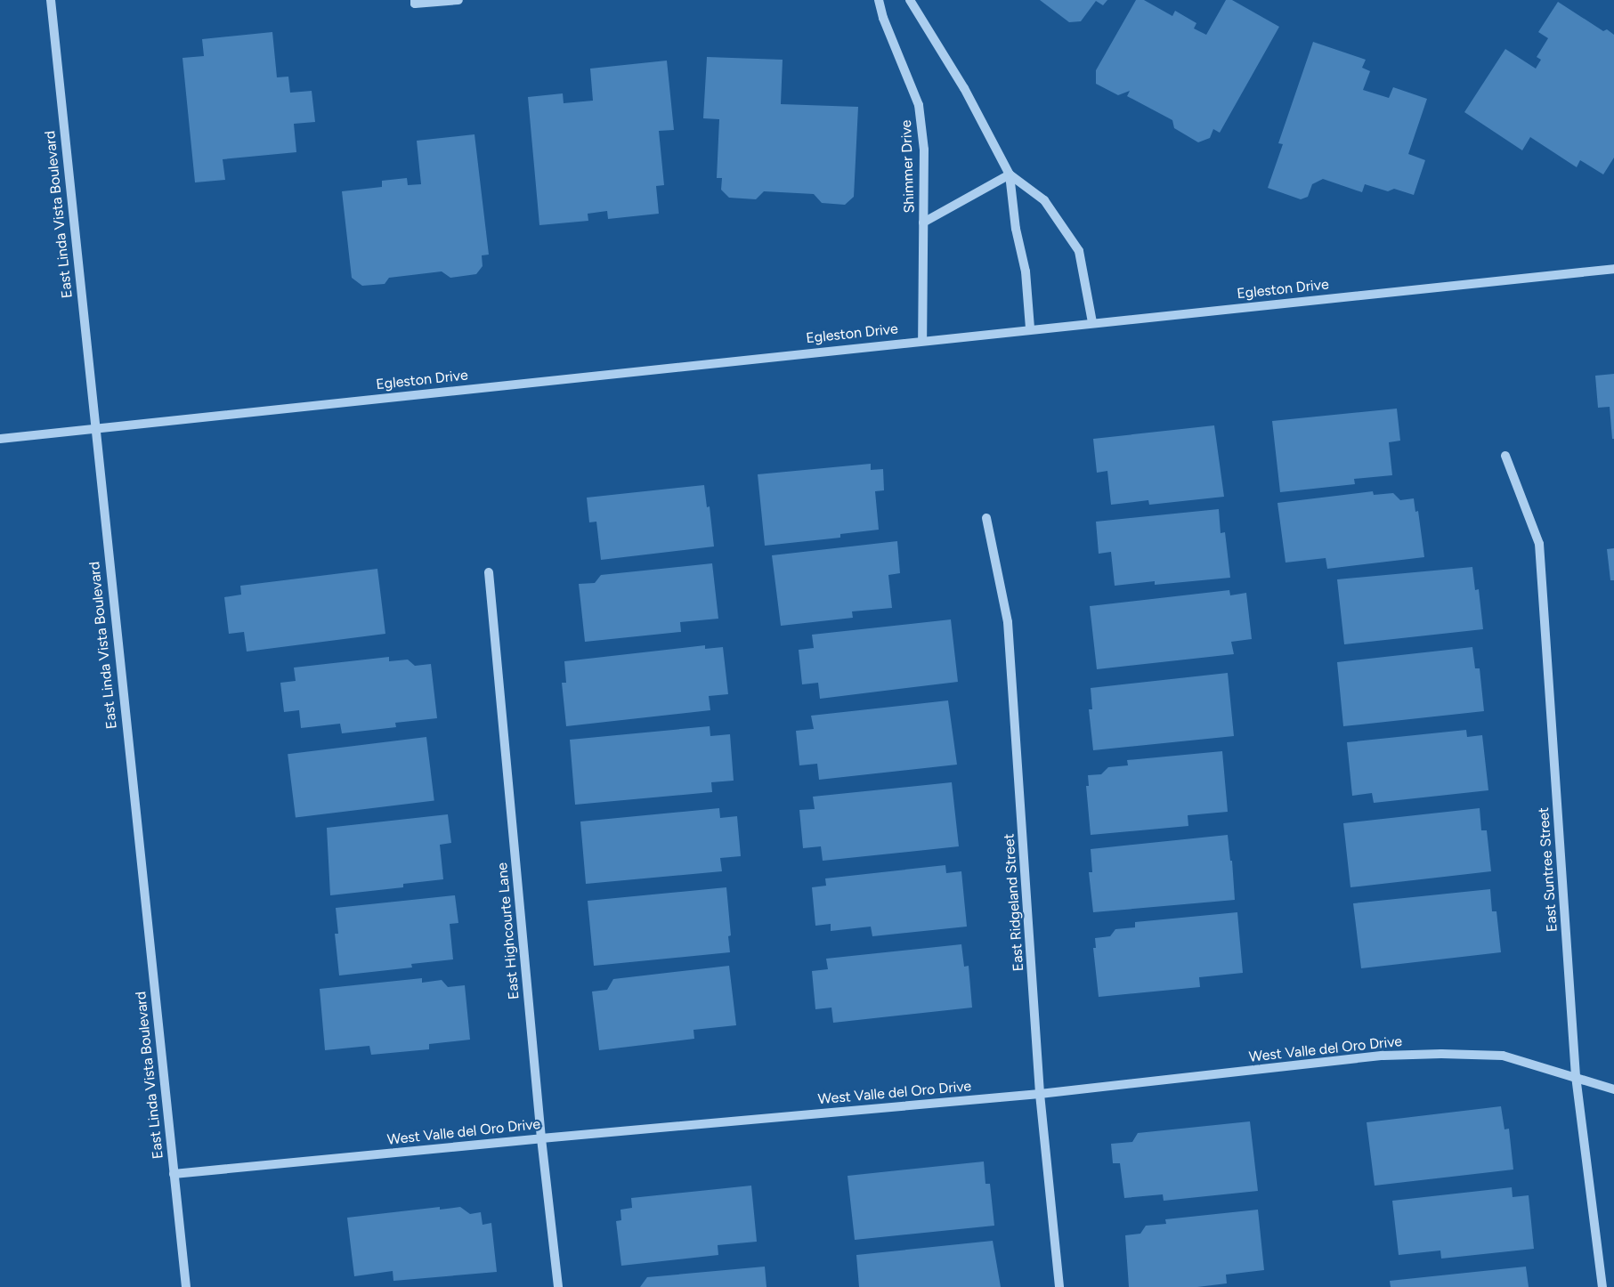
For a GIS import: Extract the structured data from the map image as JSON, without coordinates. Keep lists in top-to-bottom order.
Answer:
{
  "streets": {
    "street": [
      "Shimmer Drive",
      "East Linda Vista Boulevard",
      "Egleston Drive",
      "East Suntree Street",
      "East Ridgeland Street",
      "East Highcourte Lane",
      "West Valle del Oro Drive"
    ]
  },
  "crossings": [
    ["Shimmer Drive", "Egleston Drive"],
    ["East Linda Vista Boulevard", "Egleston Drive"],
    ["East Linda Vista Boulevard", "West Valle del Oro Drive"],
    ["East Suntree Street", "West Valle del Oro Drive"],
    ["East Ridgeland Street", "West Valle del Oro Drive"],
    ["East Highcourte Lane", "West Valle del Oro Drive"]
  ]
}
